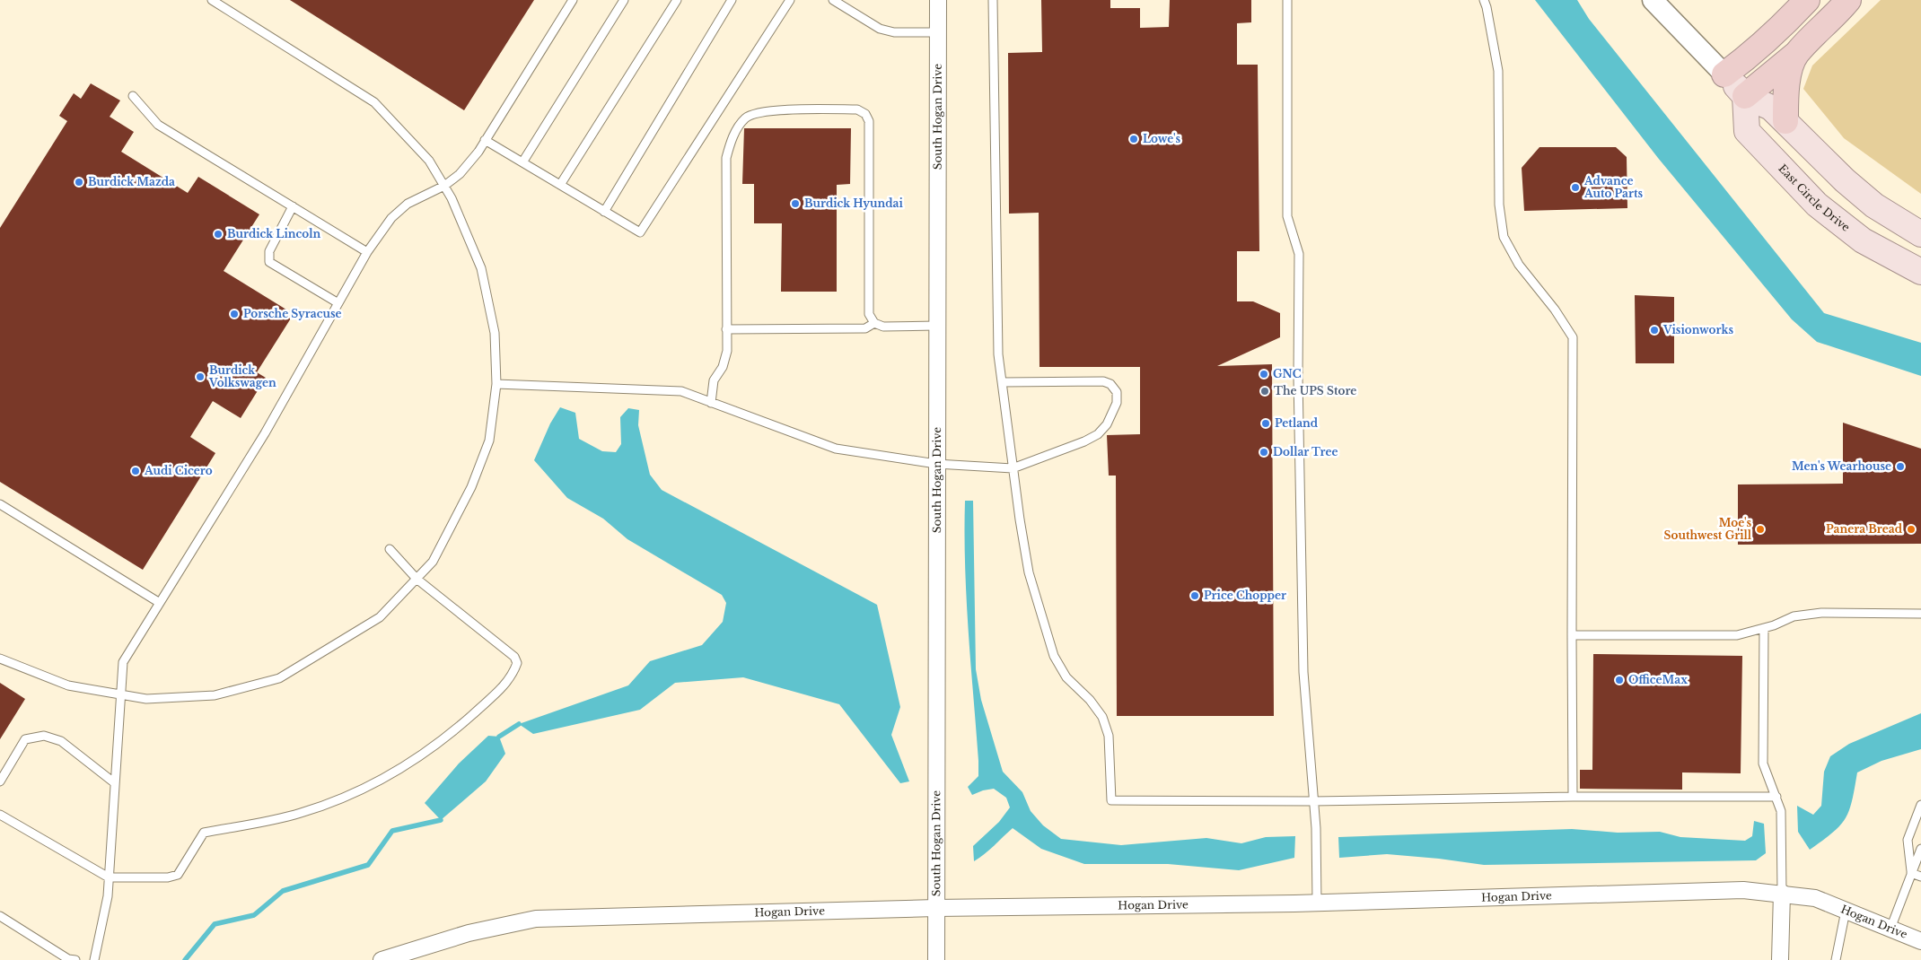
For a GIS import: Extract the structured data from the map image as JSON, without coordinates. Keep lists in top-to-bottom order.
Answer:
{
  "streets": {
    "main road": ["East Circle Drive"],
    "street": ["South Hogan Drive", "Hogan Drive"]
  },
  "crossings": [
    ["South Hogan Drive", "Hogan Drive"]
  ],
  "places": [
    "Lowe's",
    "Burdick Mazda",
    "Advance Auto Parts",
    "Burdick Hyundai",
    "Burdick Lincoln",
    "Porsche Syracuse",
    "Visionworks",
    "GNC",
    "Burdick Volkswagen",
    "The UPS Store",
    "Petland",
    "Dollar Tree",
    "Men's Wearhouse",
    "Audi Cicero",
    "Moe's Southwest Grill",
    "Panera Bread",
    "Price Chopper",
    "OfficeMax"
  ]
}
